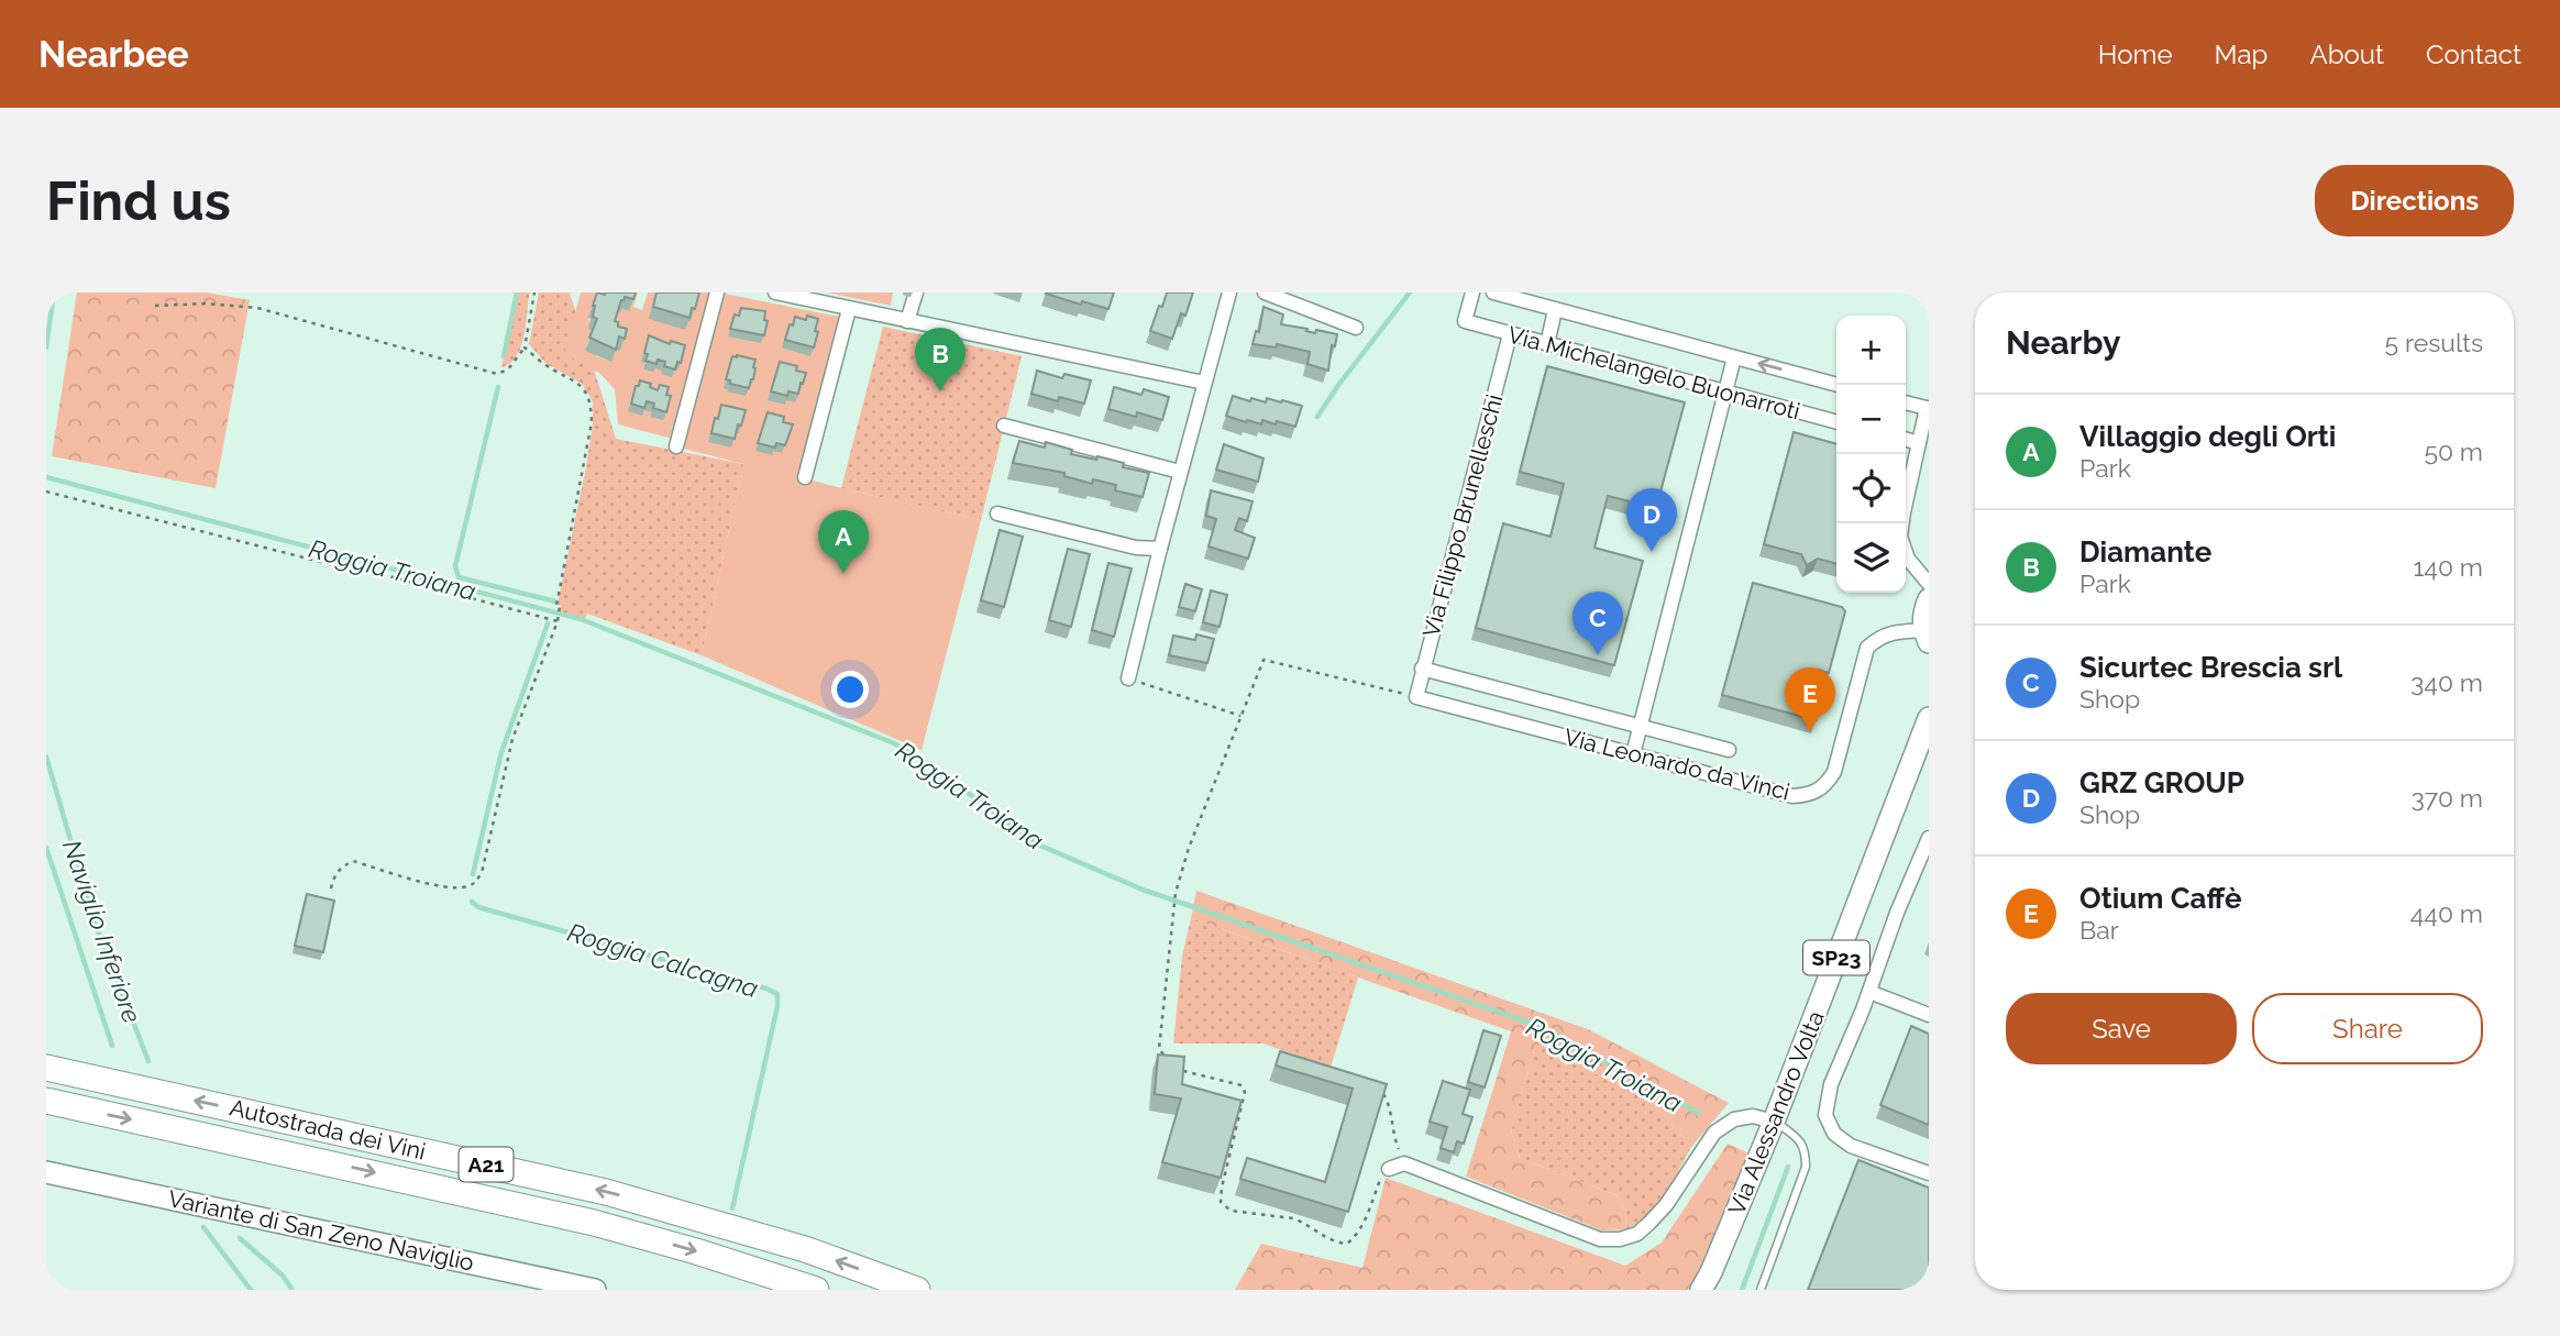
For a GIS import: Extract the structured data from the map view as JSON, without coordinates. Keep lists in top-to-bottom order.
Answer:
{
  "streets": {
    "highway": ["Autostrada dei Vini", "A21"],
    "main road": ["SP23", "Via Alessandro Volta", "Variante di San Zeno Naviglio"],
    "street": ["Via Michelangelo Buonarroti", "Via Filippo Brunelleschi", "Via Leonardo da Vinci"]
  },
  "crossings": [
    ["Via Michelangelo Buonarroti", "Via Filippo Brunelleschi"],
    ["Via Filippo Brunelleschi", "Via Leonardo da Vinci"]
  ],
  "water": ["Roggia Troiana", "Naviglio Inferiore", "Roggia Calcagna"],
  "page": {
    "header": "Nearbee",
    "nav": [
      "Home",
      "Map",
      "About",
      "Contact"
    ],
    "buttons": [
      "Directions",
      ["Save", "Share"]
    ],
    "title": "Find us",
    "heading": ["Nearby", "5 results"],
    "map_buttons": ["+", "−"],
    "pins": [
      "B",
      "D",
      "A",
      "C",
      "E"
    ],
    "list": [
      {
        "mark": "A",
        "name": "Villaggio degli Orti",
        "note": "Park",
        "value": "50 m"
      },
      {
        "mark": "B",
        "name": "Diamante",
        "note": "Park",
        "value": "140 m"
      },
      {
        "mark": "C",
        "name": "Sicurtec Brescia srl",
        "note": "Shop",
        "value": "340 m"
      },
      {
        "mark": "D",
        "name": "GRZ GROUP",
        "note": "Shop",
        "value": "370 m"
      },
      {
        "mark": "E",
        "name": "Otium Caffè",
        "note": "Bar",
        "value": "440 m"
      }
    ]
  }
}
